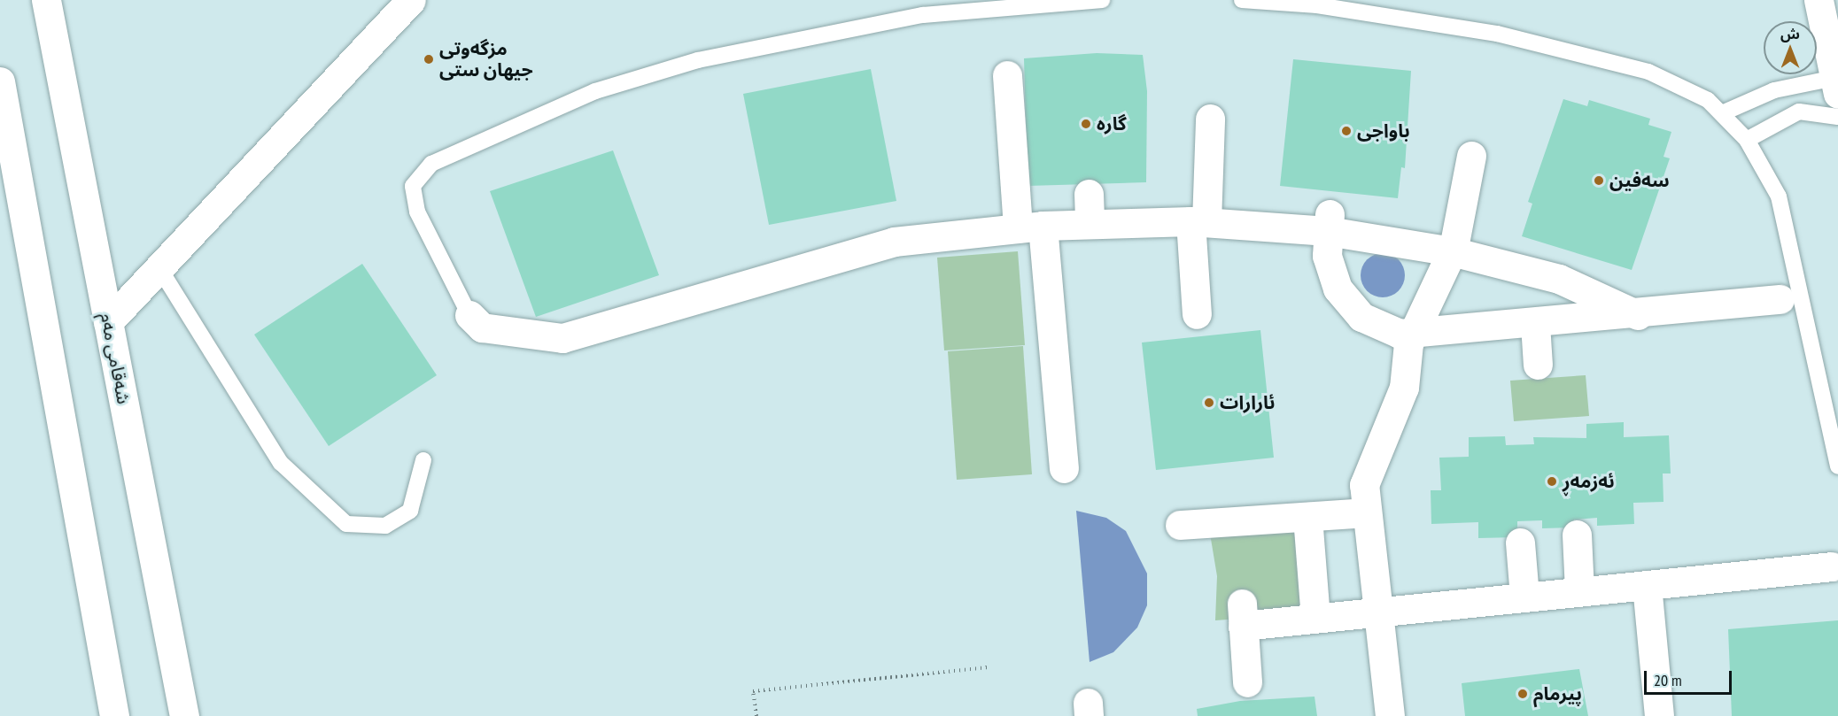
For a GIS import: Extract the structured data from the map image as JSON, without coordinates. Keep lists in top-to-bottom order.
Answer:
{
  "streets": {
    "street": ["شەقامی مەم"]
  },
  "places": [
    "مزگەوتی جیهان ستی",
    "گارە",
    "باواجی",
    "سەفین",
    "ئارارات",
    "ئەزمەڕ",
    "پیرمام"
  ],
  "scale_bar": "20 m",
  "north": "top"
}
